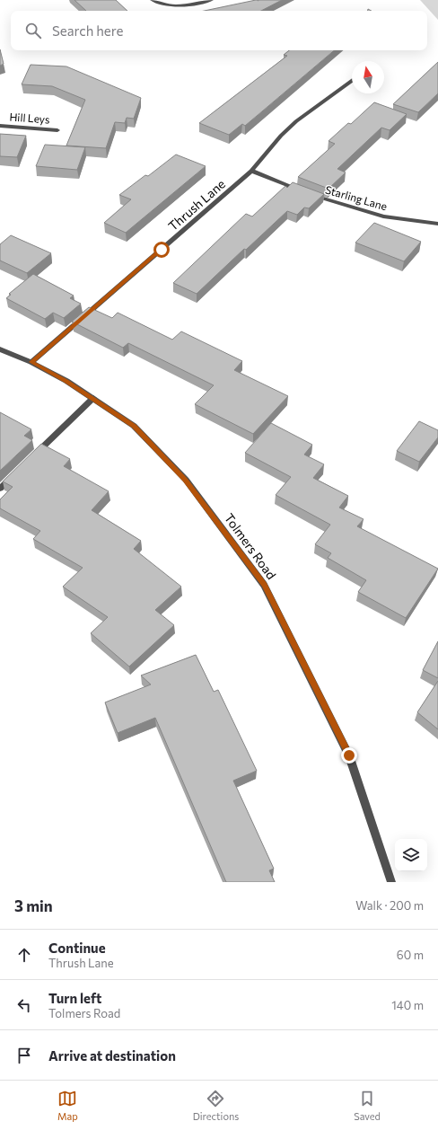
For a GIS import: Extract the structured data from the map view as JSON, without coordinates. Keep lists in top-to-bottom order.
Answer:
{
  "streets": {
    "street": [
      "Hill Leys",
      "Starling Lane",
      "Thrush Lane",
      "Tolmers Road"
    ]
  },
  "crossings": [
    ["Thrush Lane", "Tolmers Road"]
  ],
  "north": "top",
  "page": {
    "search": "Search here",
    "heading": ["3 min", "Walk · 200 m"],
    "list": [
      ["Continue", "Thrush Lane", "60 m"],
      ["Turn left", "Tolmers Road", "140 m"],
      "Arrive at destination"
    ],
    "nav": ["Map", "Directions", "Saved"]
  }
}
